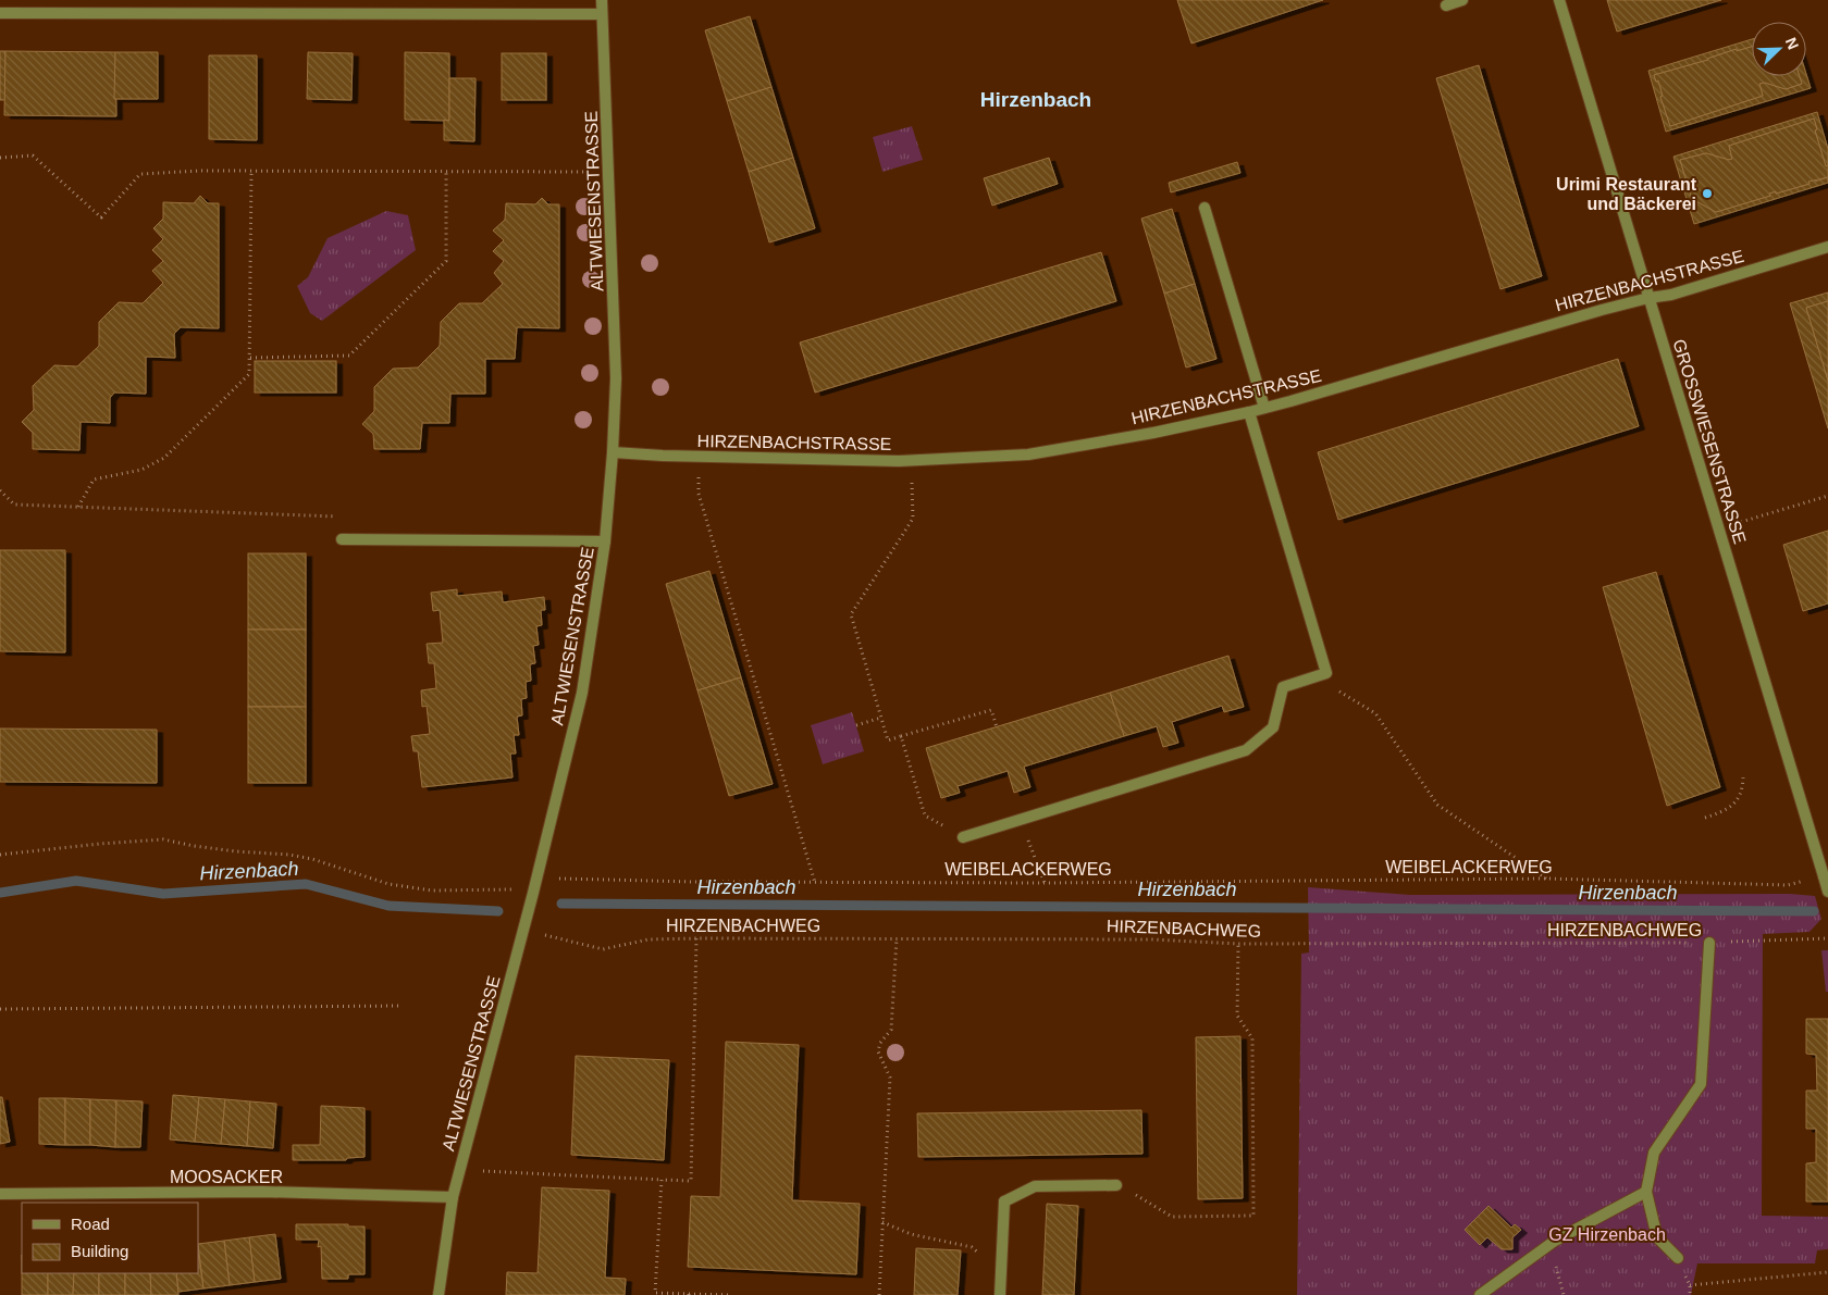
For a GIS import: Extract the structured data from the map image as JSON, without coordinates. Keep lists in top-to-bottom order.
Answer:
{
  "streets": {
    "street": [
      "ALTWIESENSTRASSE",
      "HIRZENBACHSTRASSE",
      "GROSSWIESENSTRASSE",
      "MOOSACKER"
    ],
    "path": ["WEIBELACKERWEG", "HIRZENBACHWEG"]
  },
  "crossings": [
    ["ALTWIESENSTRASSE", "HIRZENBACHSTRASSE"],
    ["ALTWIESENSTRASSE", "MOOSACKER"],
    ["HIRZENBACHSTRASSE", "GROSSWIESENSTRASSE"],
    ["GROSSWIESENSTRASSE", "WEIBELACKERWEG"]
  ],
  "districts": ["Hirzenbach"],
  "water": ["Hirzenbach"],
  "parks": ["GZ Hirzenbach"],
  "places": ["Urimi Restaurant und Bäckerei"],
  "legend": ["Road", "Building"],
  "north": "top right"
}
